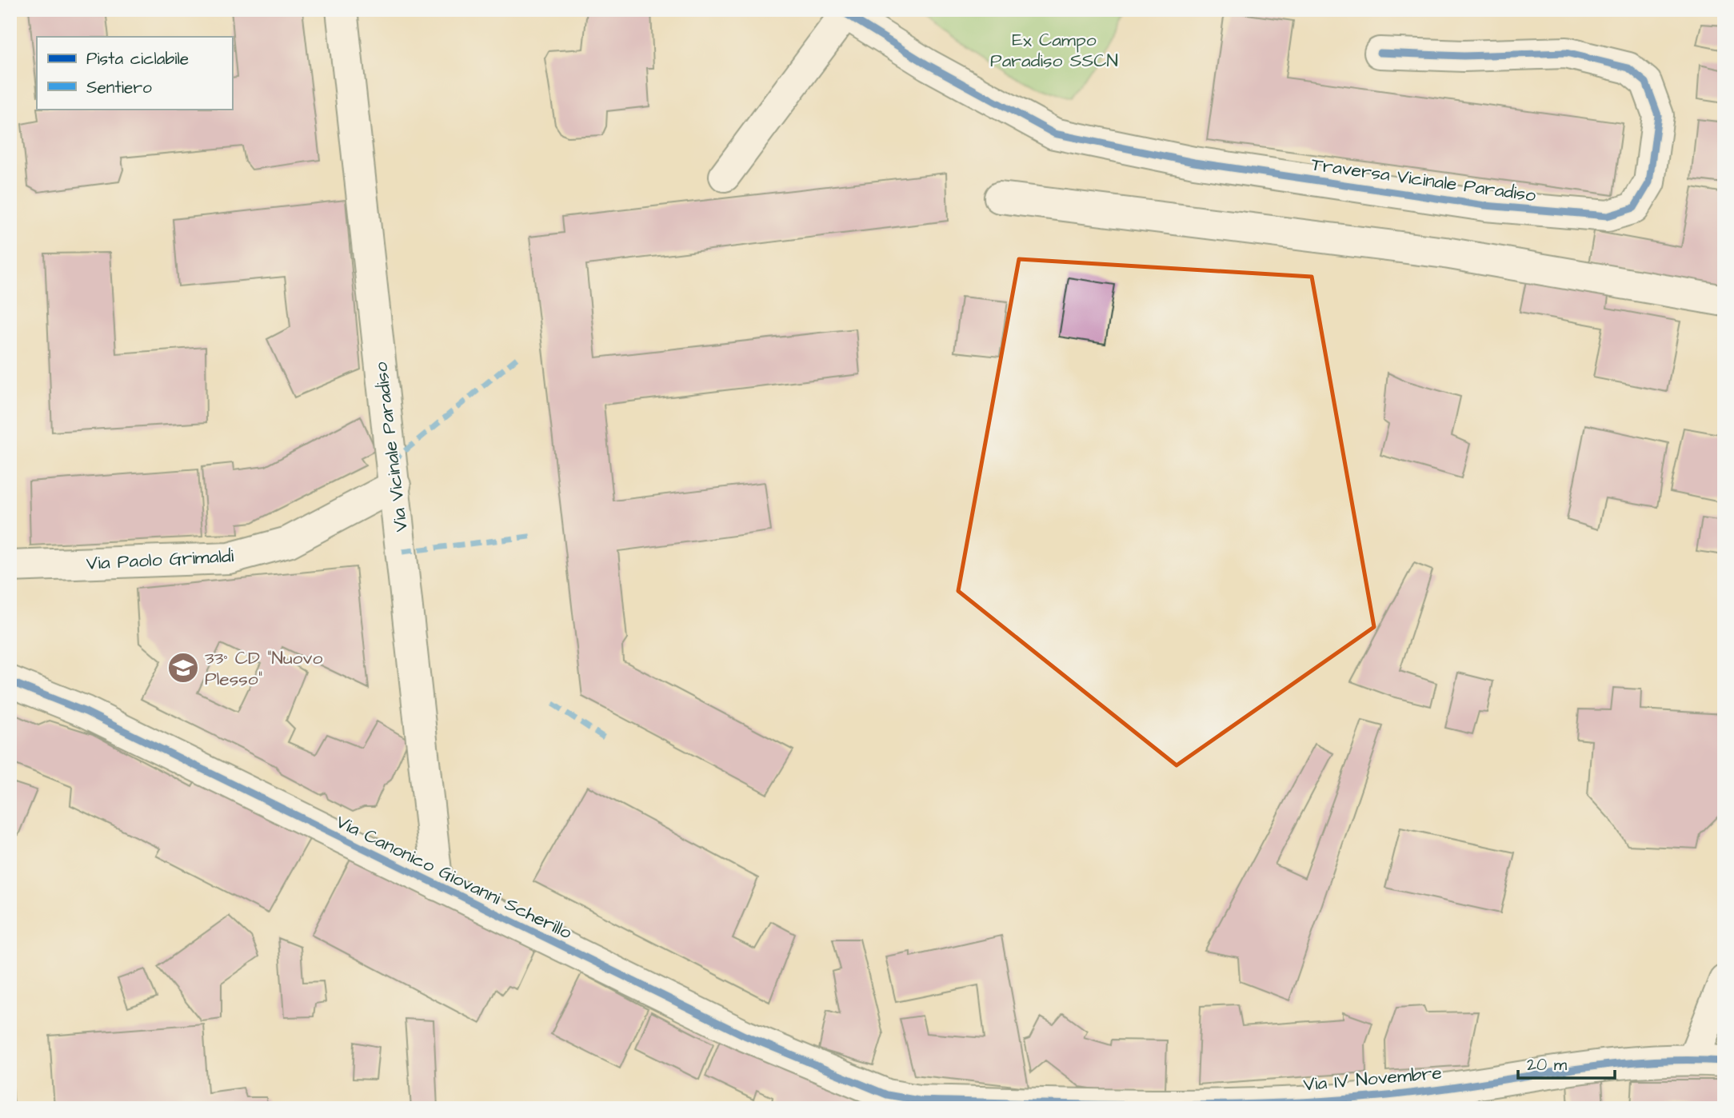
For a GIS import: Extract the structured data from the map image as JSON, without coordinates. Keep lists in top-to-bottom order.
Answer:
{
  "streets": {
    "street": [
      "Traversa Vicinale Paradiso",
      "Via Vicinale Paradiso",
      "Via Paolo Grimaldi",
      "Via Canonico Giovanni Scherillo",
      "Via IV Novembre"
    ]
  },
  "crossings": [
    ["Via Vicinale Paradiso", "Via Paolo Grimaldi"],
    ["Via Vicinale Paradiso", "Via Canonico Giovanni Scherillo"],
    ["Via Canonico Giovanni Scherillo", "Via IV Novembre"]
  ],
  "parks": ["Ex Campo Paradiso SSCN"],
  "places": {
    "school or university": ["33° CD \"Nuovo Plesso\""]
  },
  "legend": ["Pista ciclabile", "Sentiero"],
  "scale_bar": "20 m"
}
